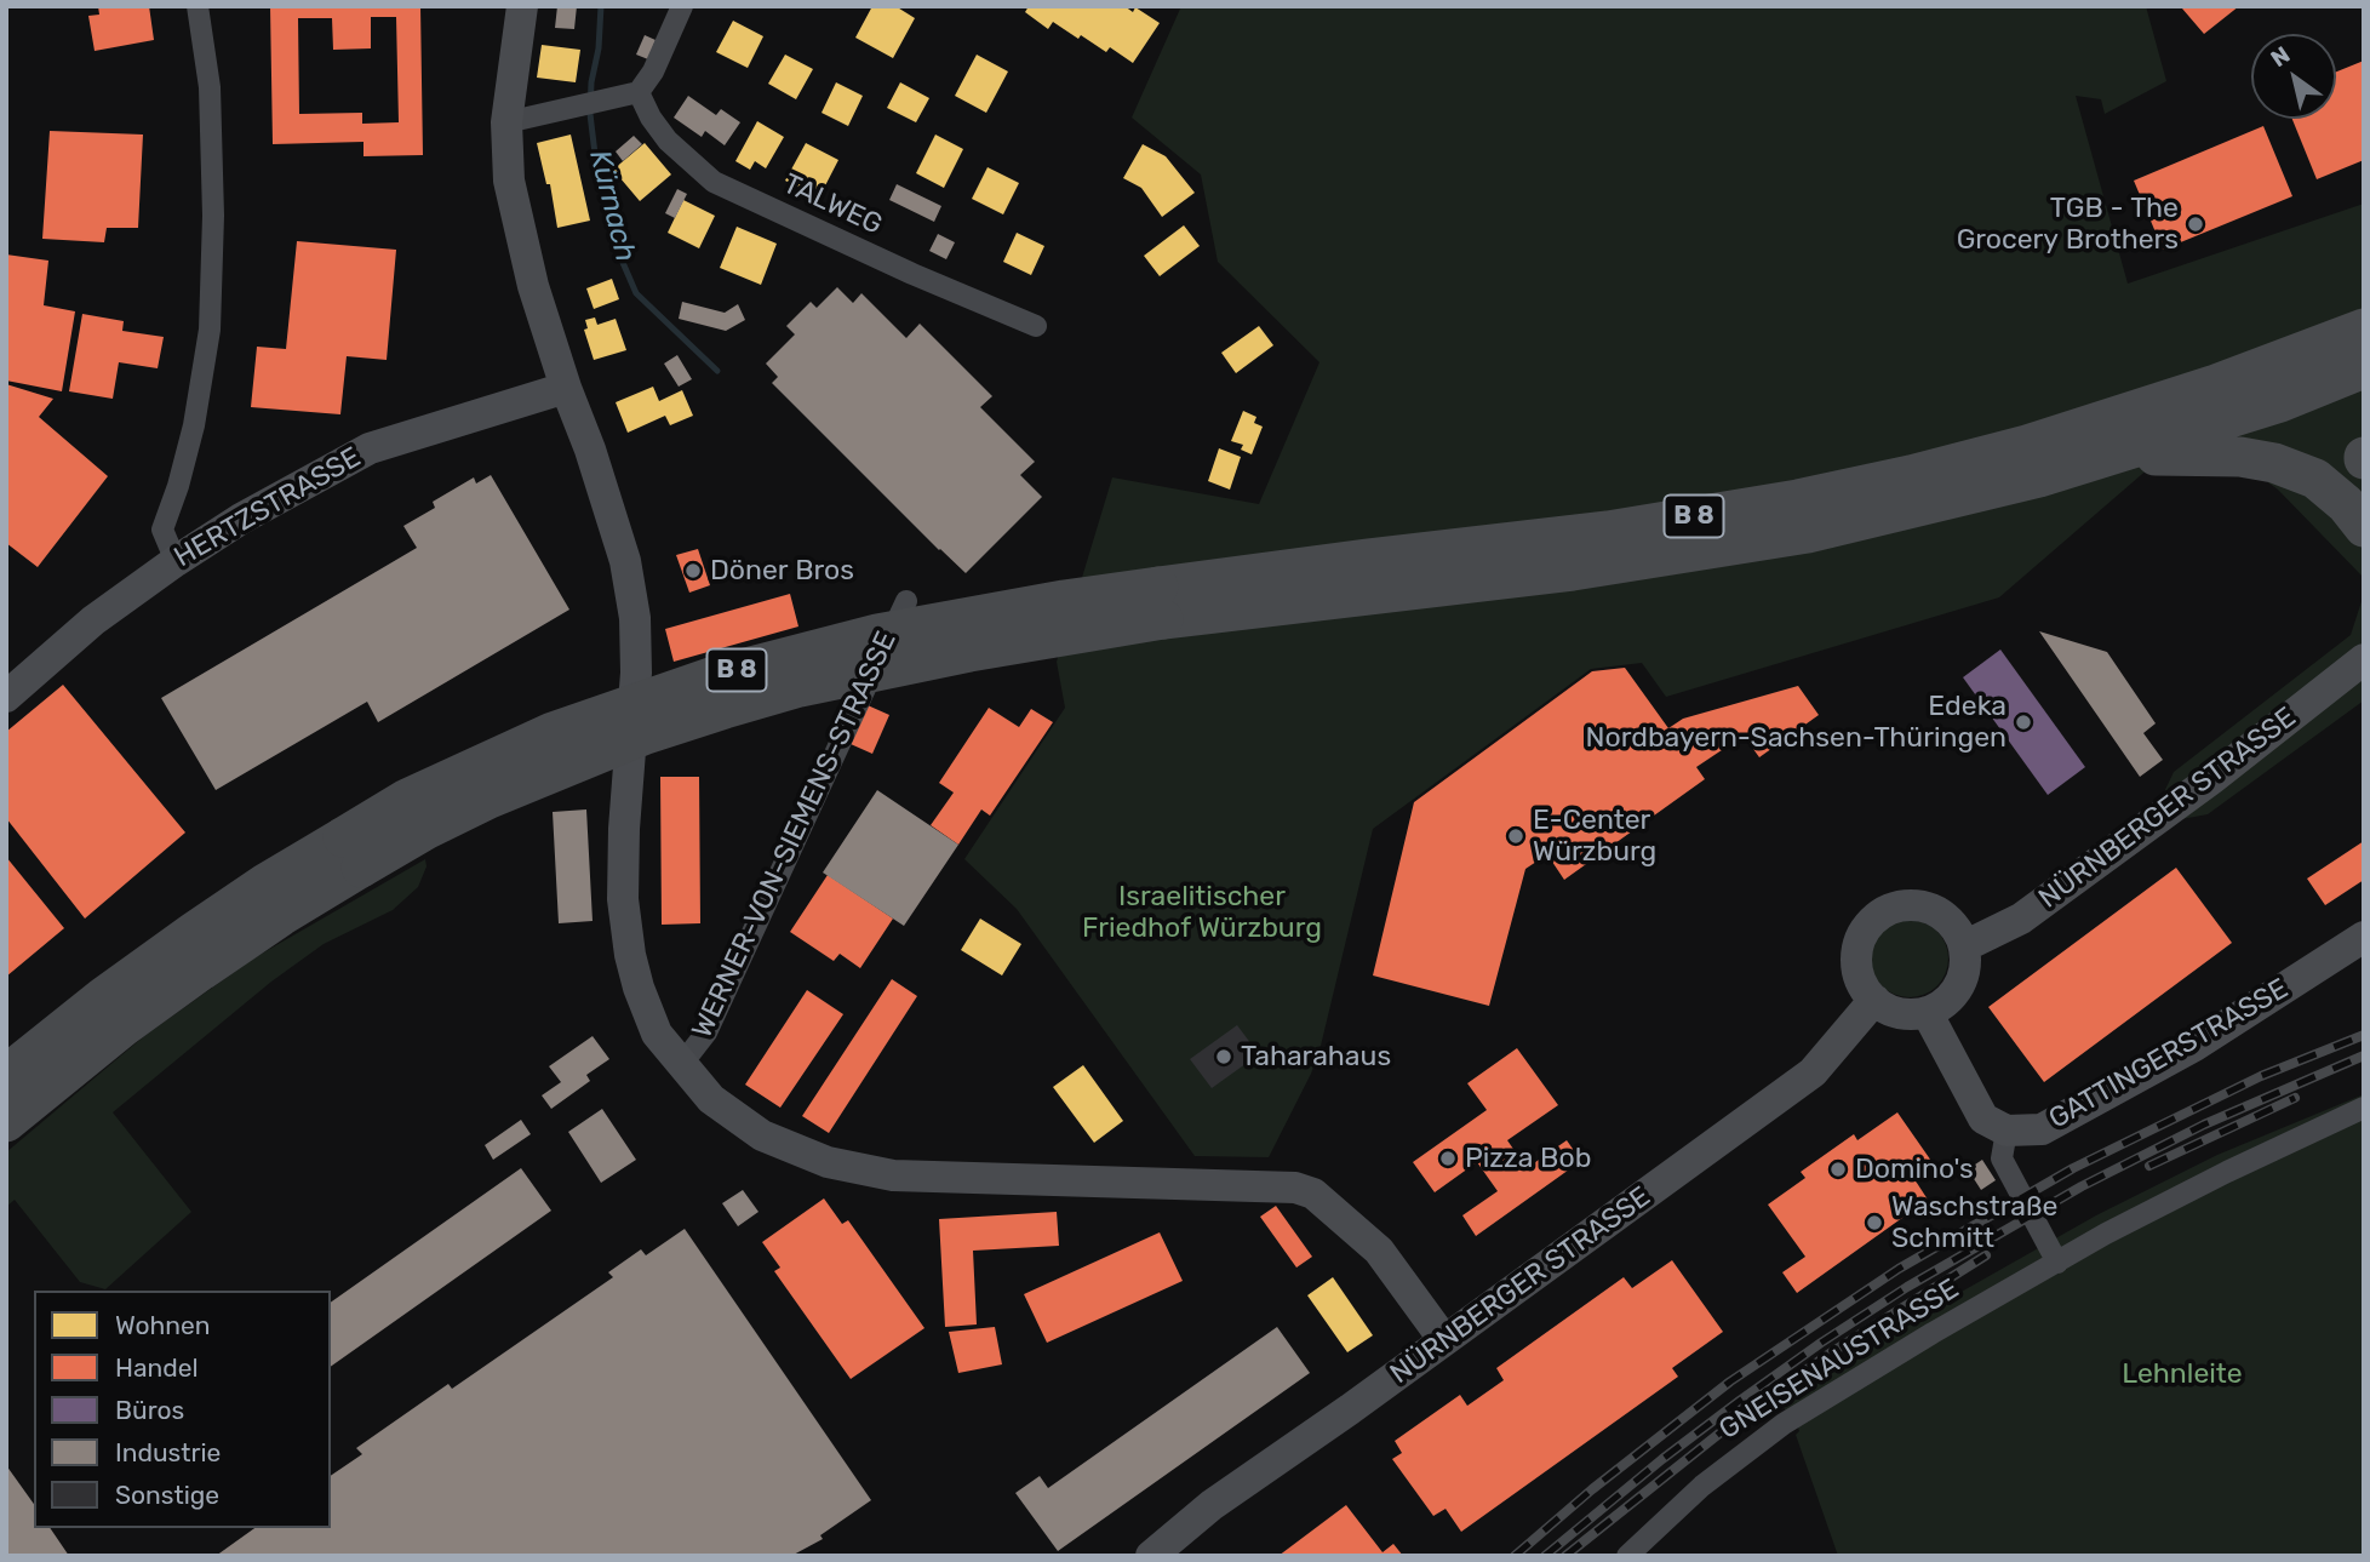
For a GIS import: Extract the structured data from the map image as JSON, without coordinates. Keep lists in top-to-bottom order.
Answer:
{
  "streets": {
    "highway": ["B 8"],
    "street": [
      "TALWEG",
      "HERTZSTRASSE",
      "NÜRNBERGER STRASSE",
      "WERNER-VON-SIEMENS-STRASSE",
      "GATTINGERSTRASSE",
      "GNEISENAUSTRASSE"
    ]
  },
  "crossings": [
    ["HERTZSTRASSE", "WERNER-VON-SIEMENS-STRASSE"],
    ["NÜRNBERGER STRASSE", "WERNER-VON-SIEMENS-STRASSE"]
  ],
  "water": ["Kürnach"],
  "parks": ["Israelitischer Friedhof Würzburg", "Lehnleite"],
  "places": [
    "TGB - The Grocery Brothers",
    "Döner Bros",
    "Edeka Nordbayern-Sachsen-Thüringen",
    "E-Center Würzburg",
    "Taharahaus",
    "Pizza Bob",
    "Domino's",
    "Waschstraße Schmitt"
  ],
  "legend": [
    "Wohnen",
    "Handel",
    "Büros",
    "Industrie",
    "Sonstige"
  ],
  "north": "top left"
}
